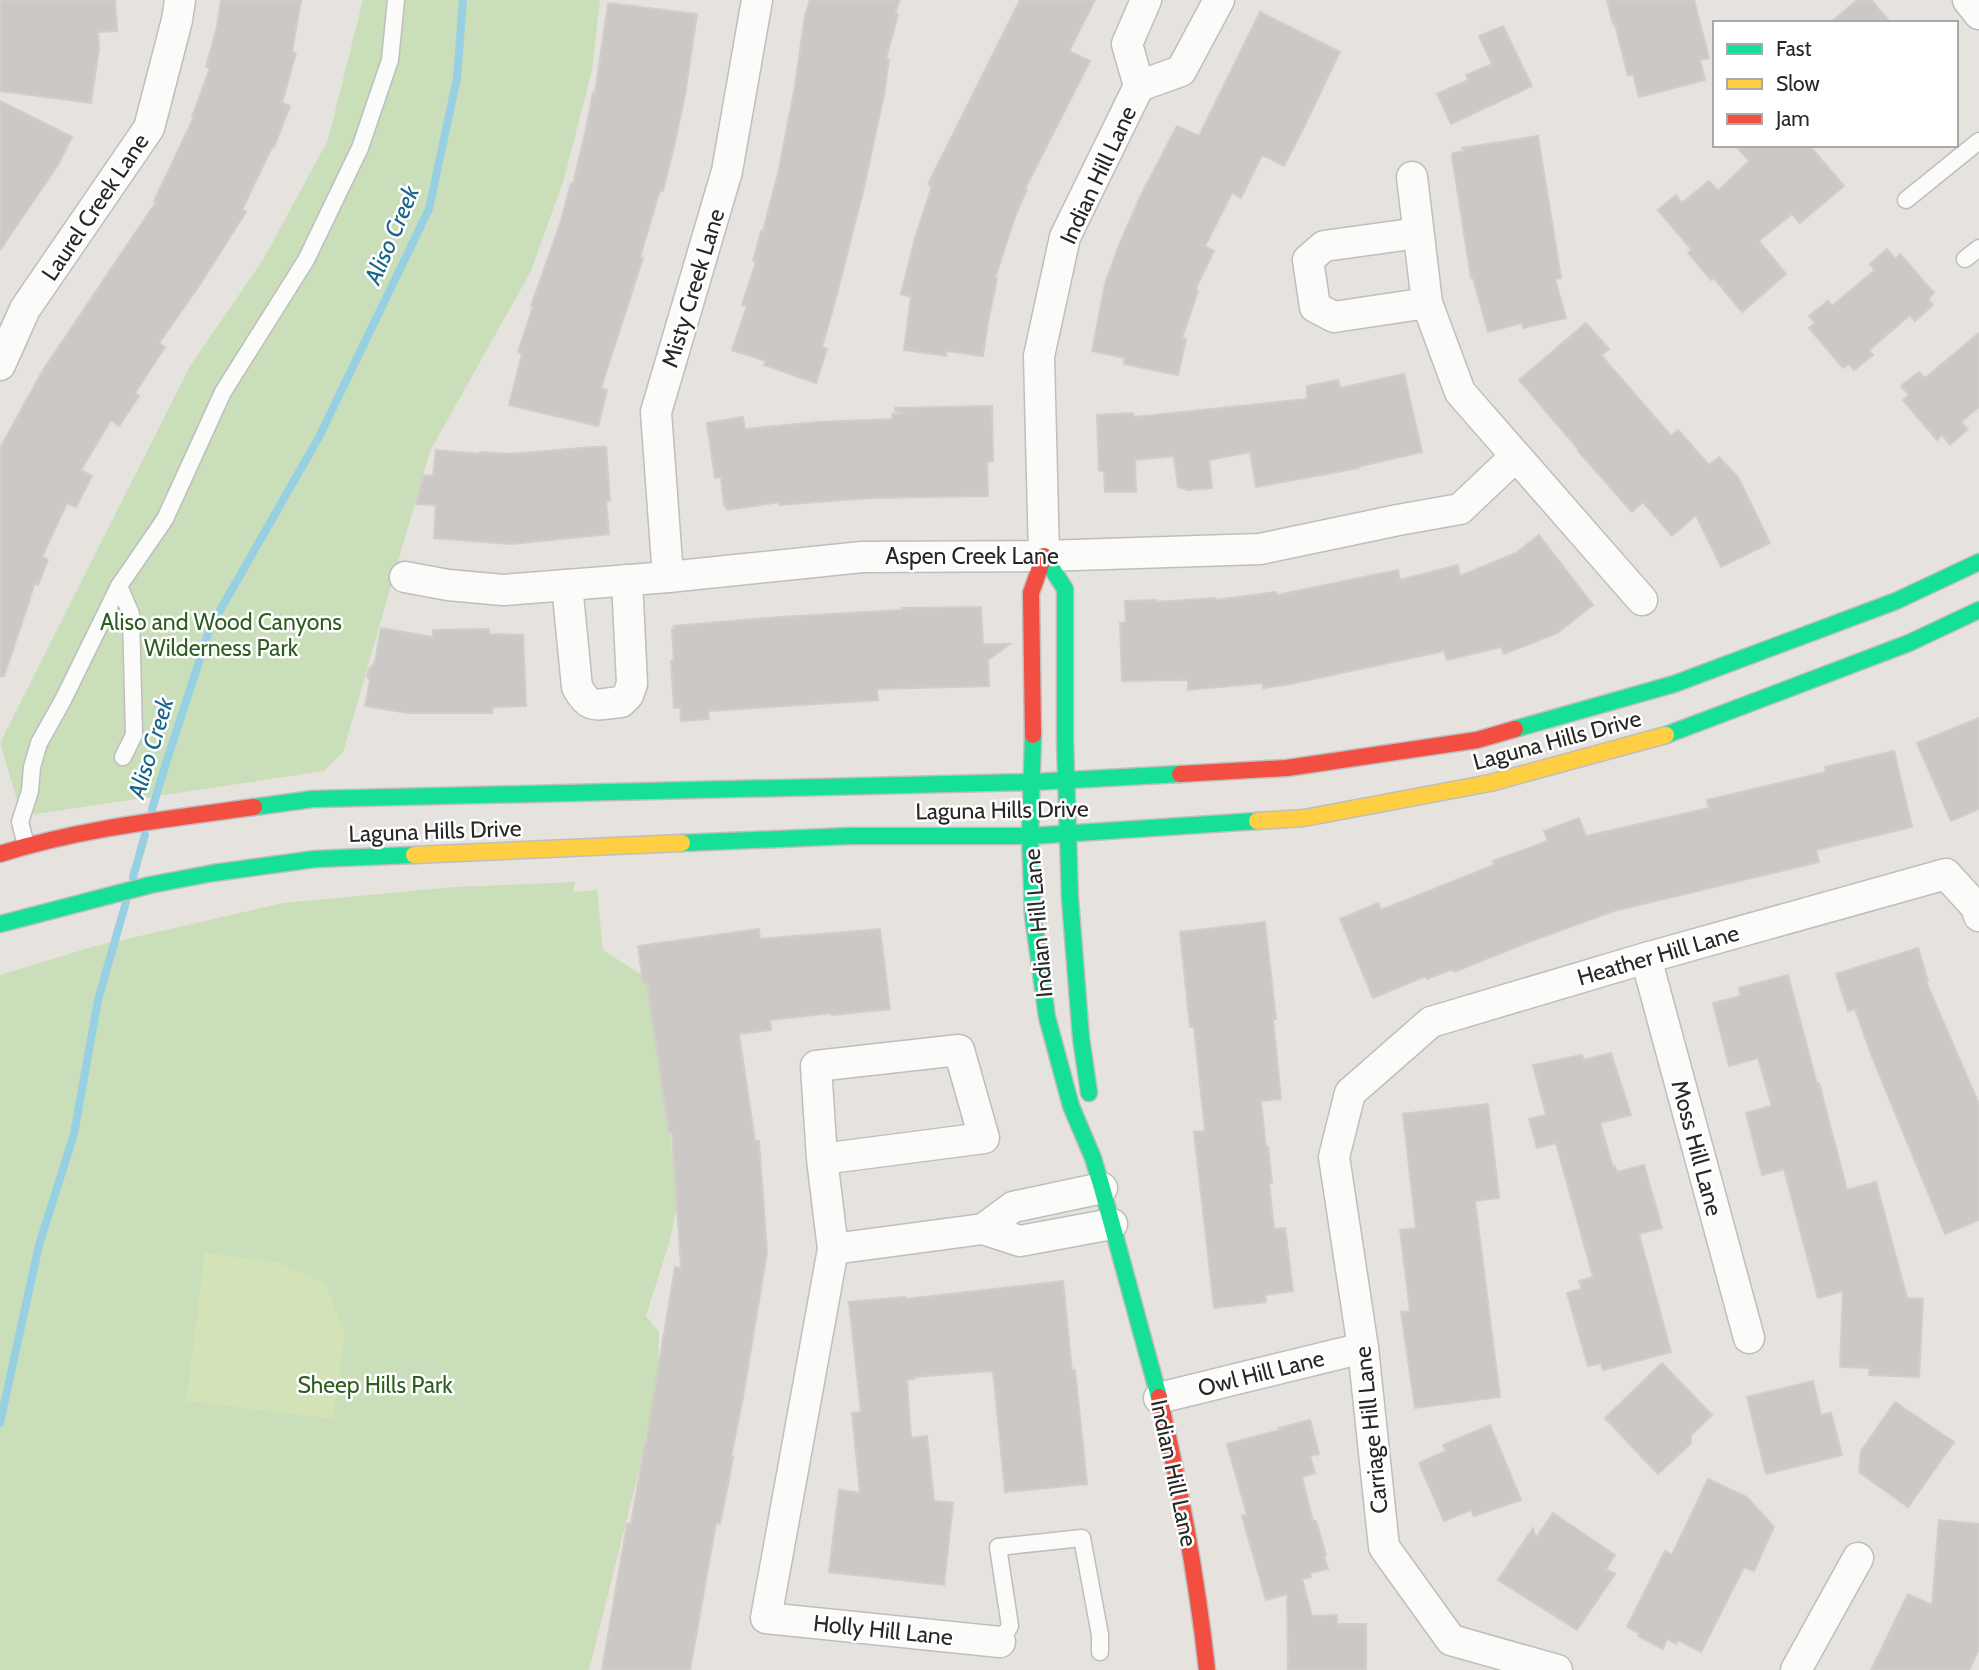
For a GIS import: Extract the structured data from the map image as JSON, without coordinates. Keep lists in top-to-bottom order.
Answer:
{
  "streets": {
    "main road": ["Indian Hill Lane", "Laguna Hills Drive"],
    "street": [
      "Laurel Creek Lane",
      "Misty Creek Lane",
      "Aspen Creek Lane",
      "Heather Hill Lane",
      "Moss Hill Lane",
      "Owl Hill Lane",
      "Carriage Hill Lane",
      "Holly Hill Lane"
    ]
  },
  "crossings": [
    ["Indian Hill Lane", "Aspen Creek Lane"],
    ["Indian Hill Lane", "Laguna Hills Drive"],
    ["Indian Hill Lane", "Owl Hill Lane"],
    ["Misty Creek Lane", "Aspen Creek Lane"],
    ["Heather Hill Lane", "Moss Hill Lane"],
    ["Heather Hill Lane", "Carriage Hill Lane"],
    ["Owl Hill Lane", "Carriage Hill Lane"]
  ],
  "water": ["Aliso Creek"],
  "parks": ["Aliso and Wood Canyons Wilderness Park", "Sheep Hills Park"],
  "legend": ["Fast", "Slow", "Jam"]
}
